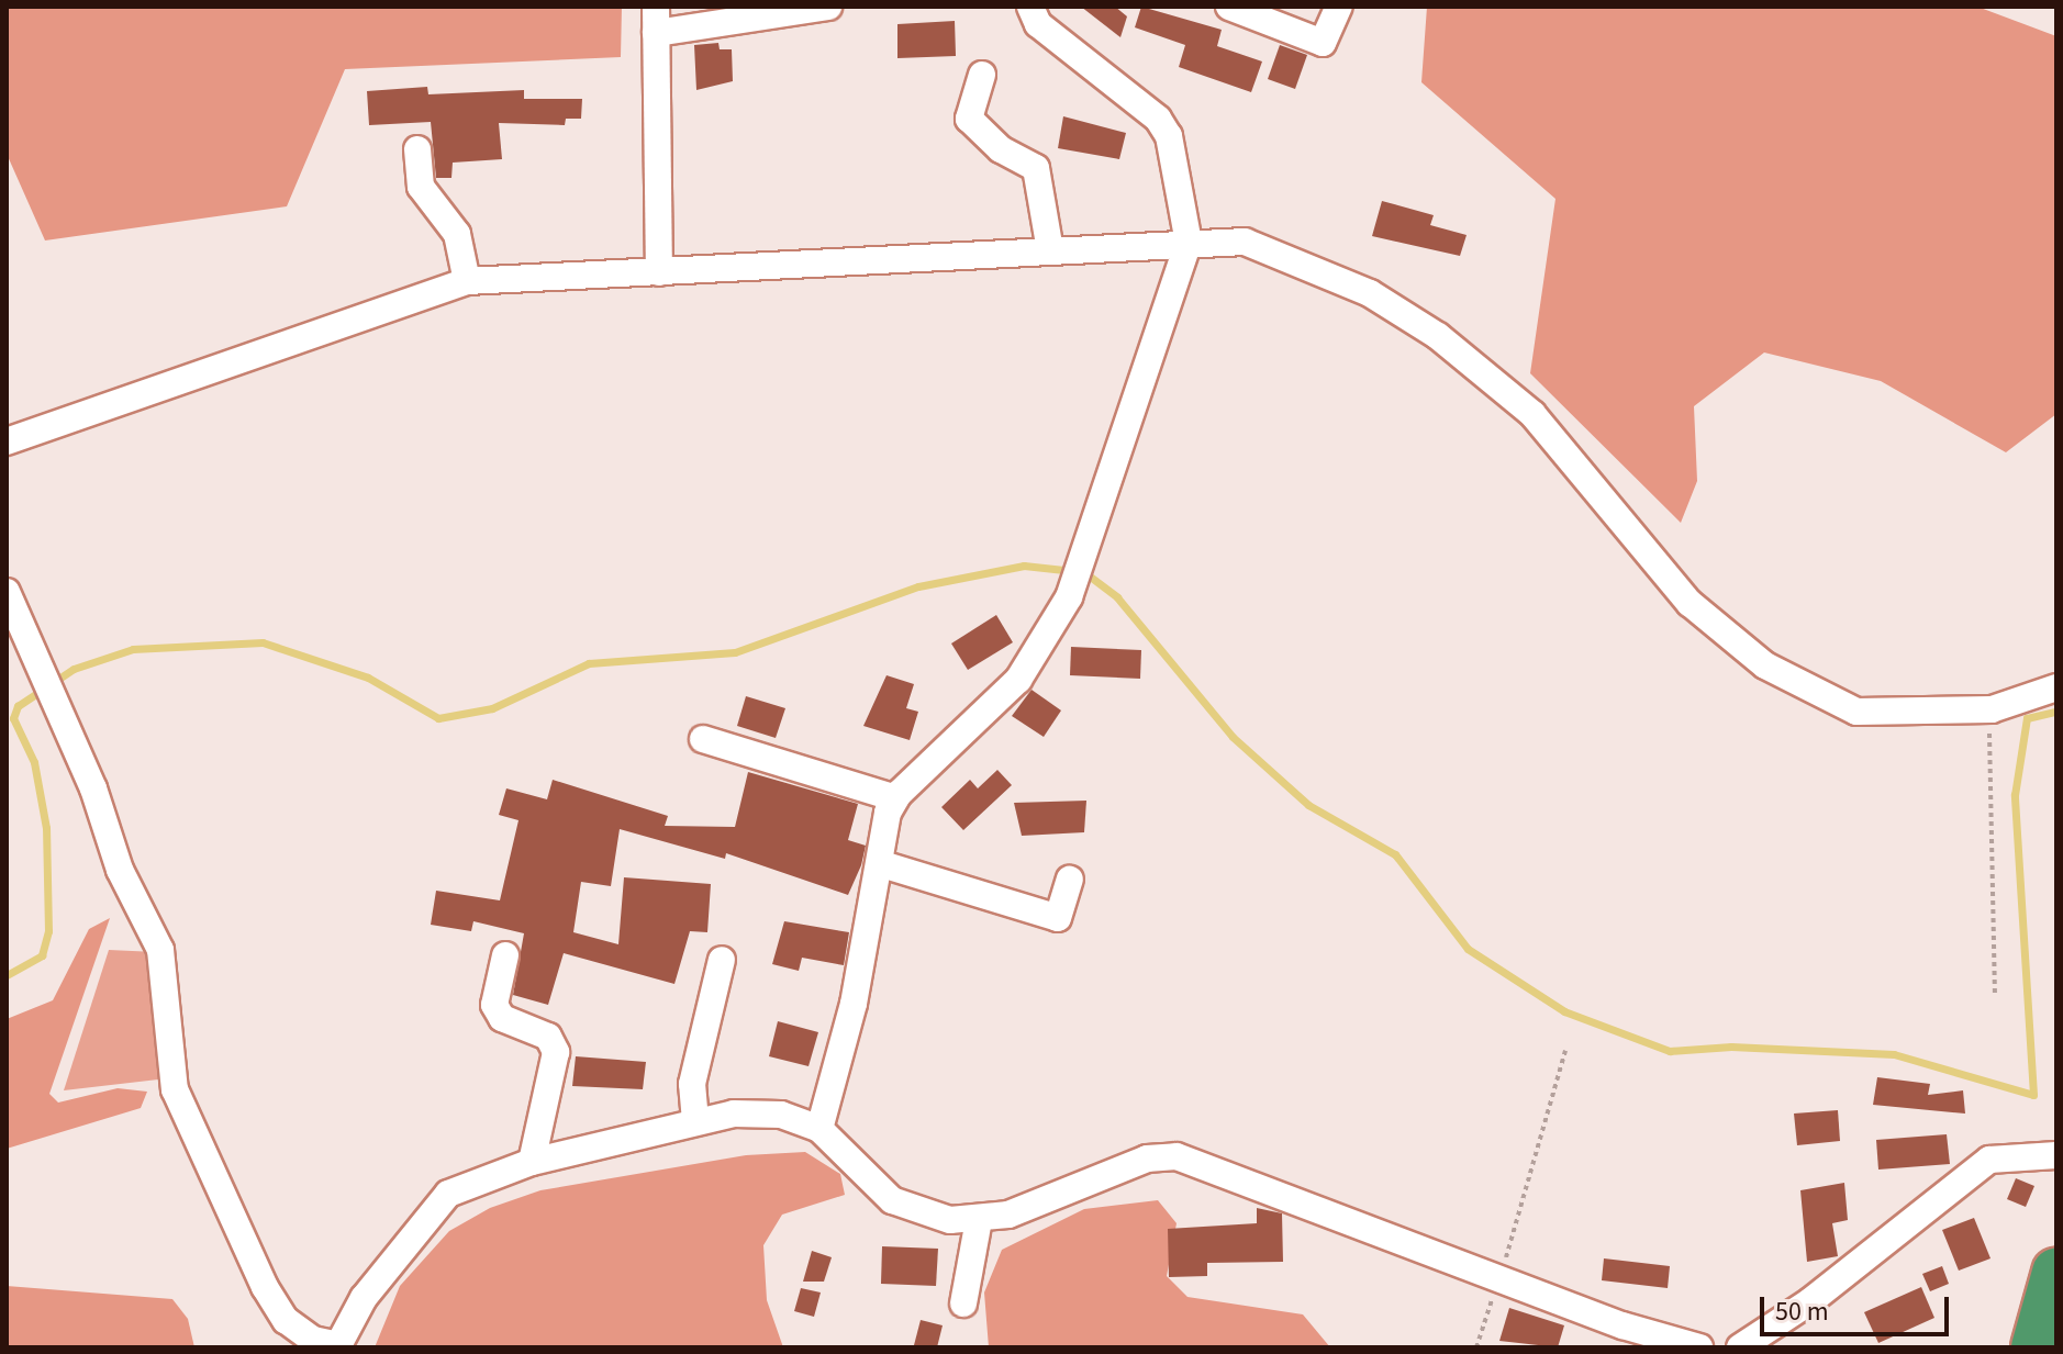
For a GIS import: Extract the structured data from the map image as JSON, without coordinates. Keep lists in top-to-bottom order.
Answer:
{
  "scale_bar": "50 m"
}
